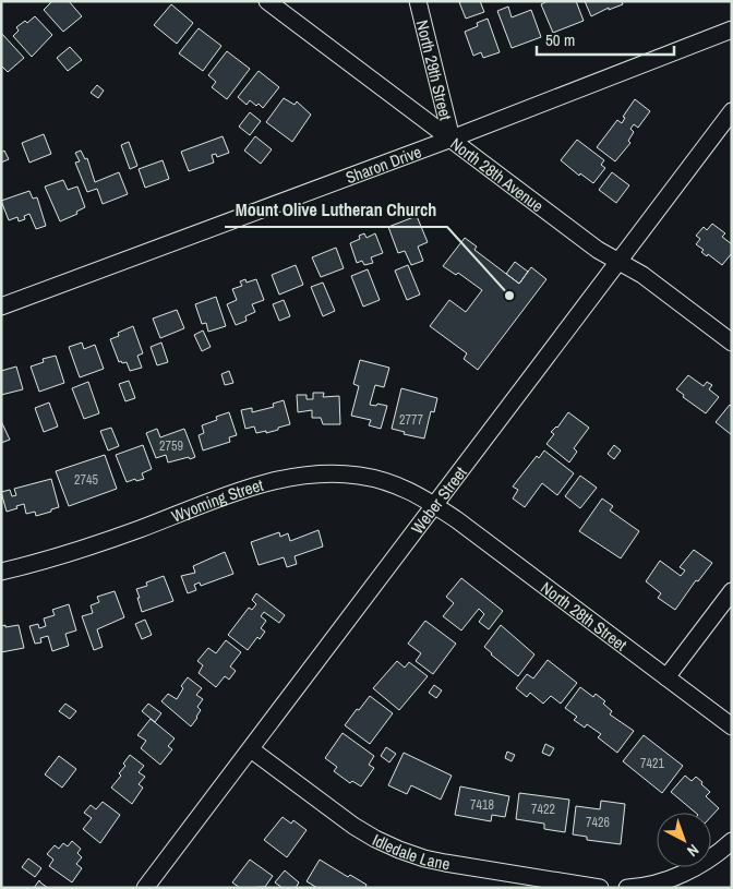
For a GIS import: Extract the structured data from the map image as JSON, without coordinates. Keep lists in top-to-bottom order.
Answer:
{
  "streets": {
    "street": [
      "North 29th Street",
      "Sharon Drive",
      "North 28th Avenue",
      "Weber Street",
      "Wyoming Street",
      "North 28th Street",
      "Idledale Lane"
    ]
  },
  "crossings": [
    ["North 29th Street", "Sharon Drive"],
    ["North 29th Street", "North 28th Avenue"],
    ["Sharon Drive", "North 28th Avenue"],
    ["North 28th Avenue", "Weber Street"],
    ["Weber Street", "Wyoming Street"],
    ["Weber Street", "North 28th Street"],
    ["Weber Street", "Idledale Lane"],
    ["Wyoming Street", "North 28th Street"]
  ],
  "places": ["Mount Olive Lutheran Church"],
  "house_numbers": [
    "2777",
    "2759",
    "2745",
    "7421",
    "7418",
    "7422",
    "7426"
  ],
  "scale_bar": "50 m",
  "north": "bottom right"
}
